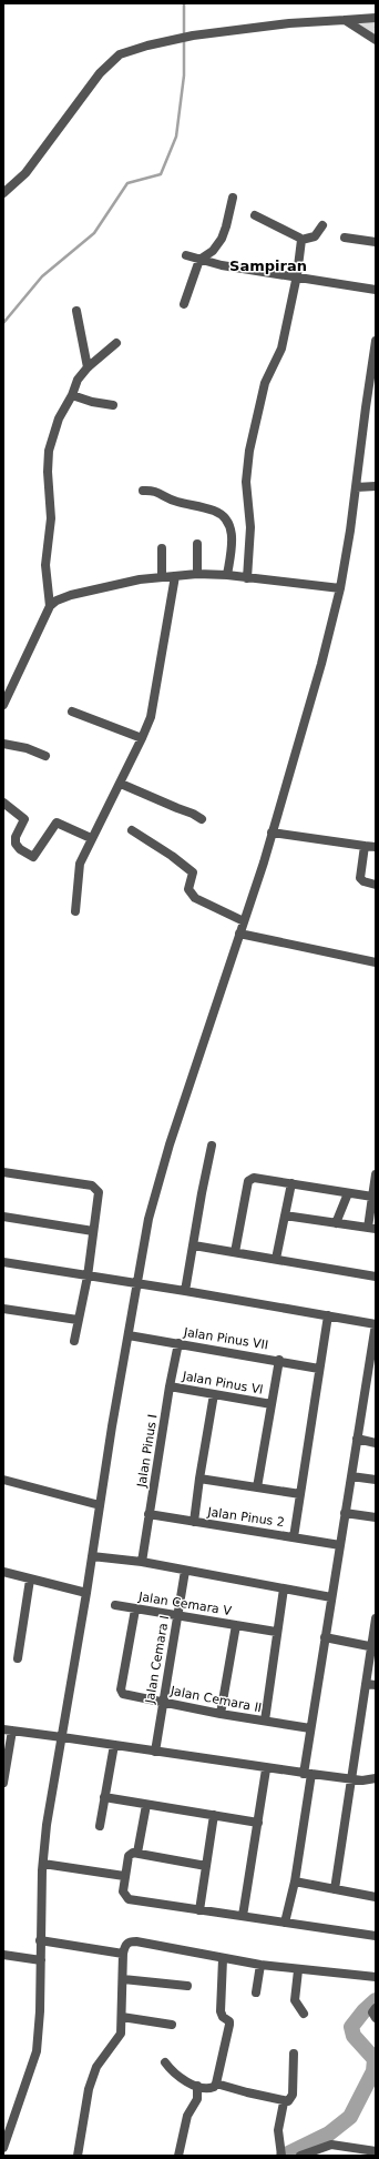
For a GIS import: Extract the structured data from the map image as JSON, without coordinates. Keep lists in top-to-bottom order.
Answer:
{
  "streets": {
    "street": [
      "Jalan Pinus VII",
      "Jalan Pinus Vl",
      "Jalan Pinus I",
      "Jalan Pinus 2",
      "Jalan Cemara V",
      "Jalan Cemara I",
      "Jalan Cemara II"
    ]
  },
  "crossings": [
    ["Jalan Pinus VII", "Jalan Pinus I"],
    ["Jalan Pinus Vl", "Jalan Pinus I"],
    ["Jalan Pinus I", "Jalan Pinus 2"],
    ["Jalan Cemara V", "Jalan Cemara I"],
    ["Jalan Cemara V", "Jalan Cemara II"],
    ["Jalan Cemara I", "Jalan Cemara II"]
  ],
  "districts": ["Sampiran"]
}
